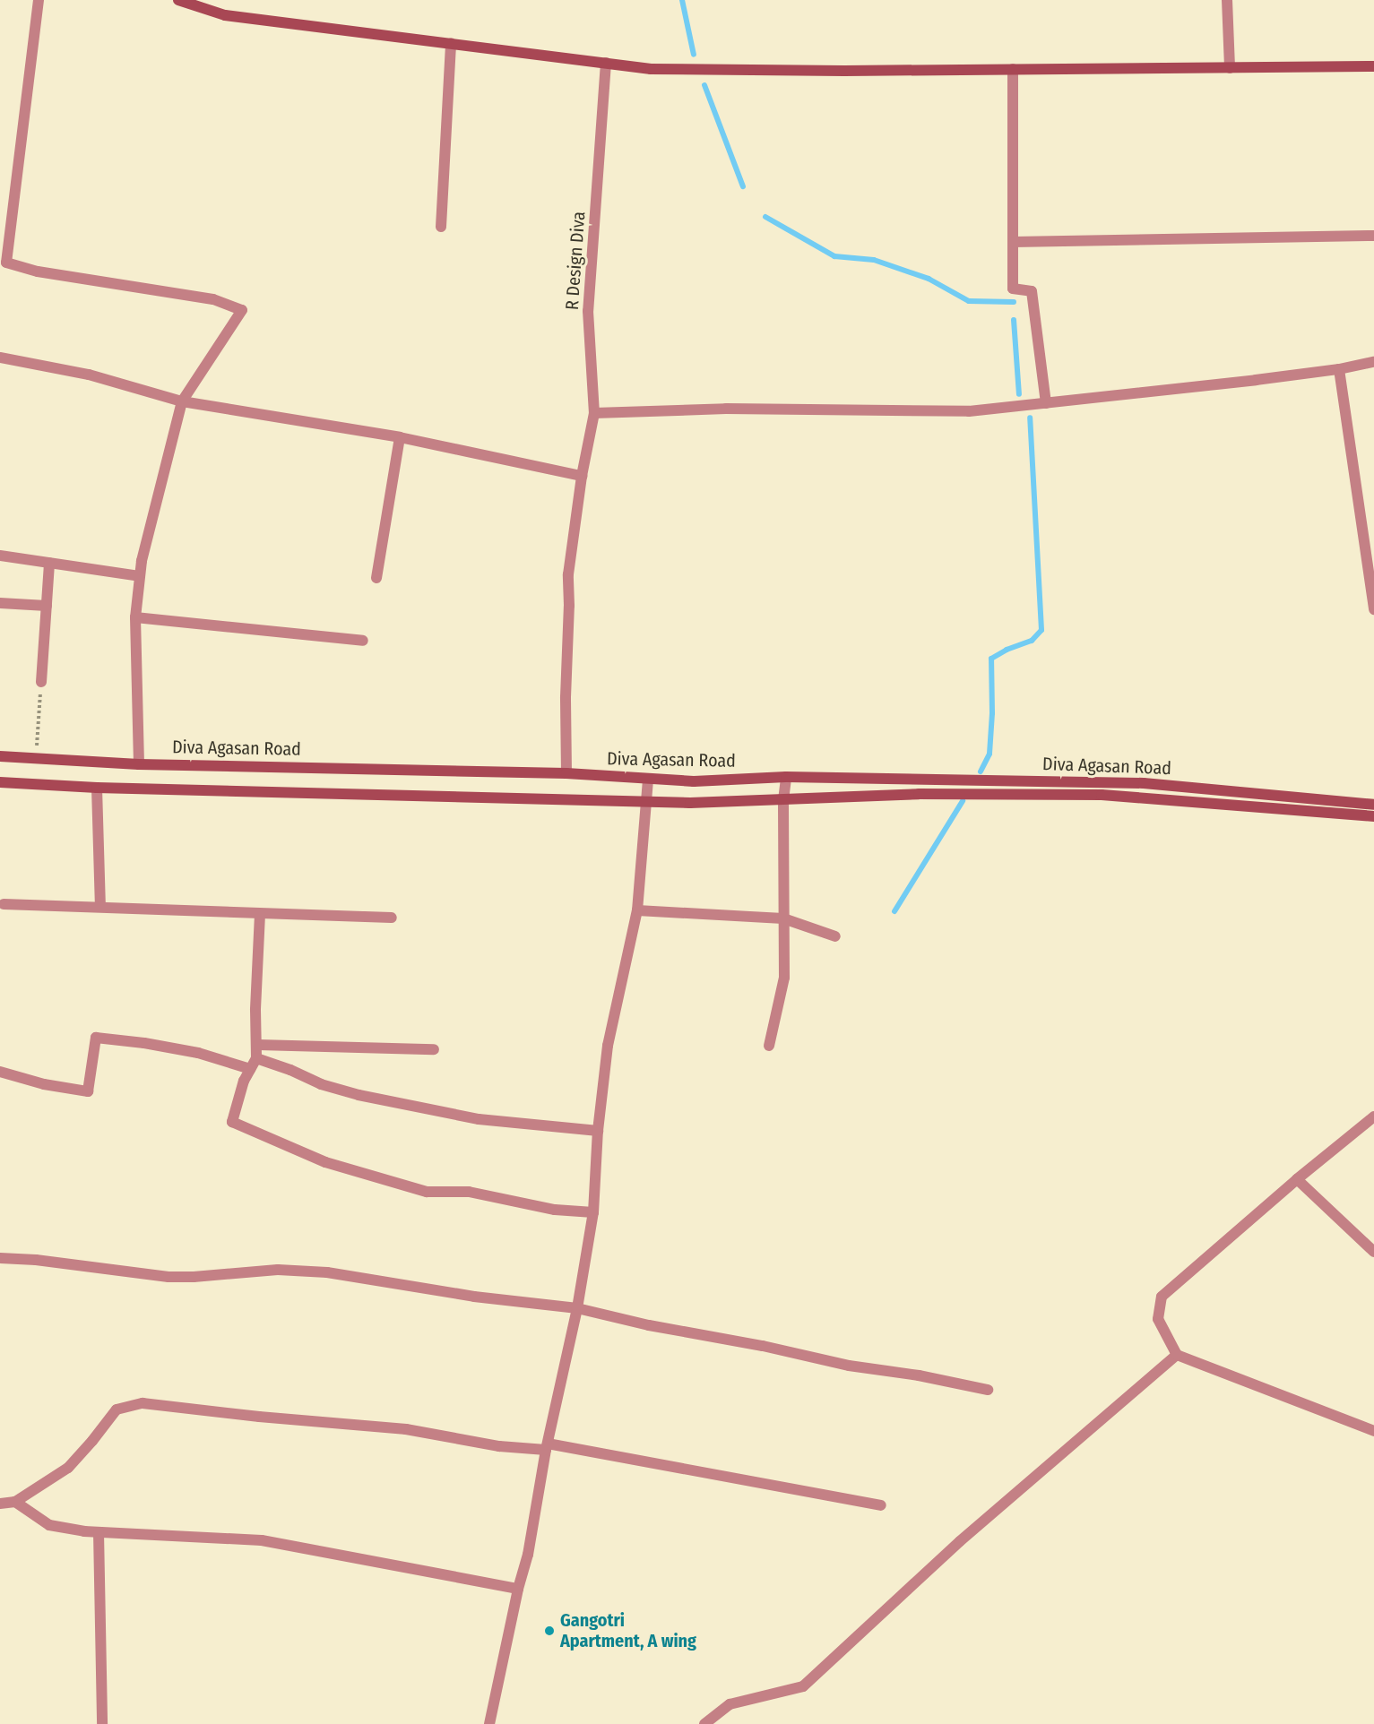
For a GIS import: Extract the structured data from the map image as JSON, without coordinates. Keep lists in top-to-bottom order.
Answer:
{
  "streets": {
    "street": ["R Design Diva", "Diva Agasan Road"]
  },
  "crossings": [
    ["R Design Diva", "Diva Agasan Road"]
  ],
  "places": ["Gangotri Apartment, A wing"]
}
